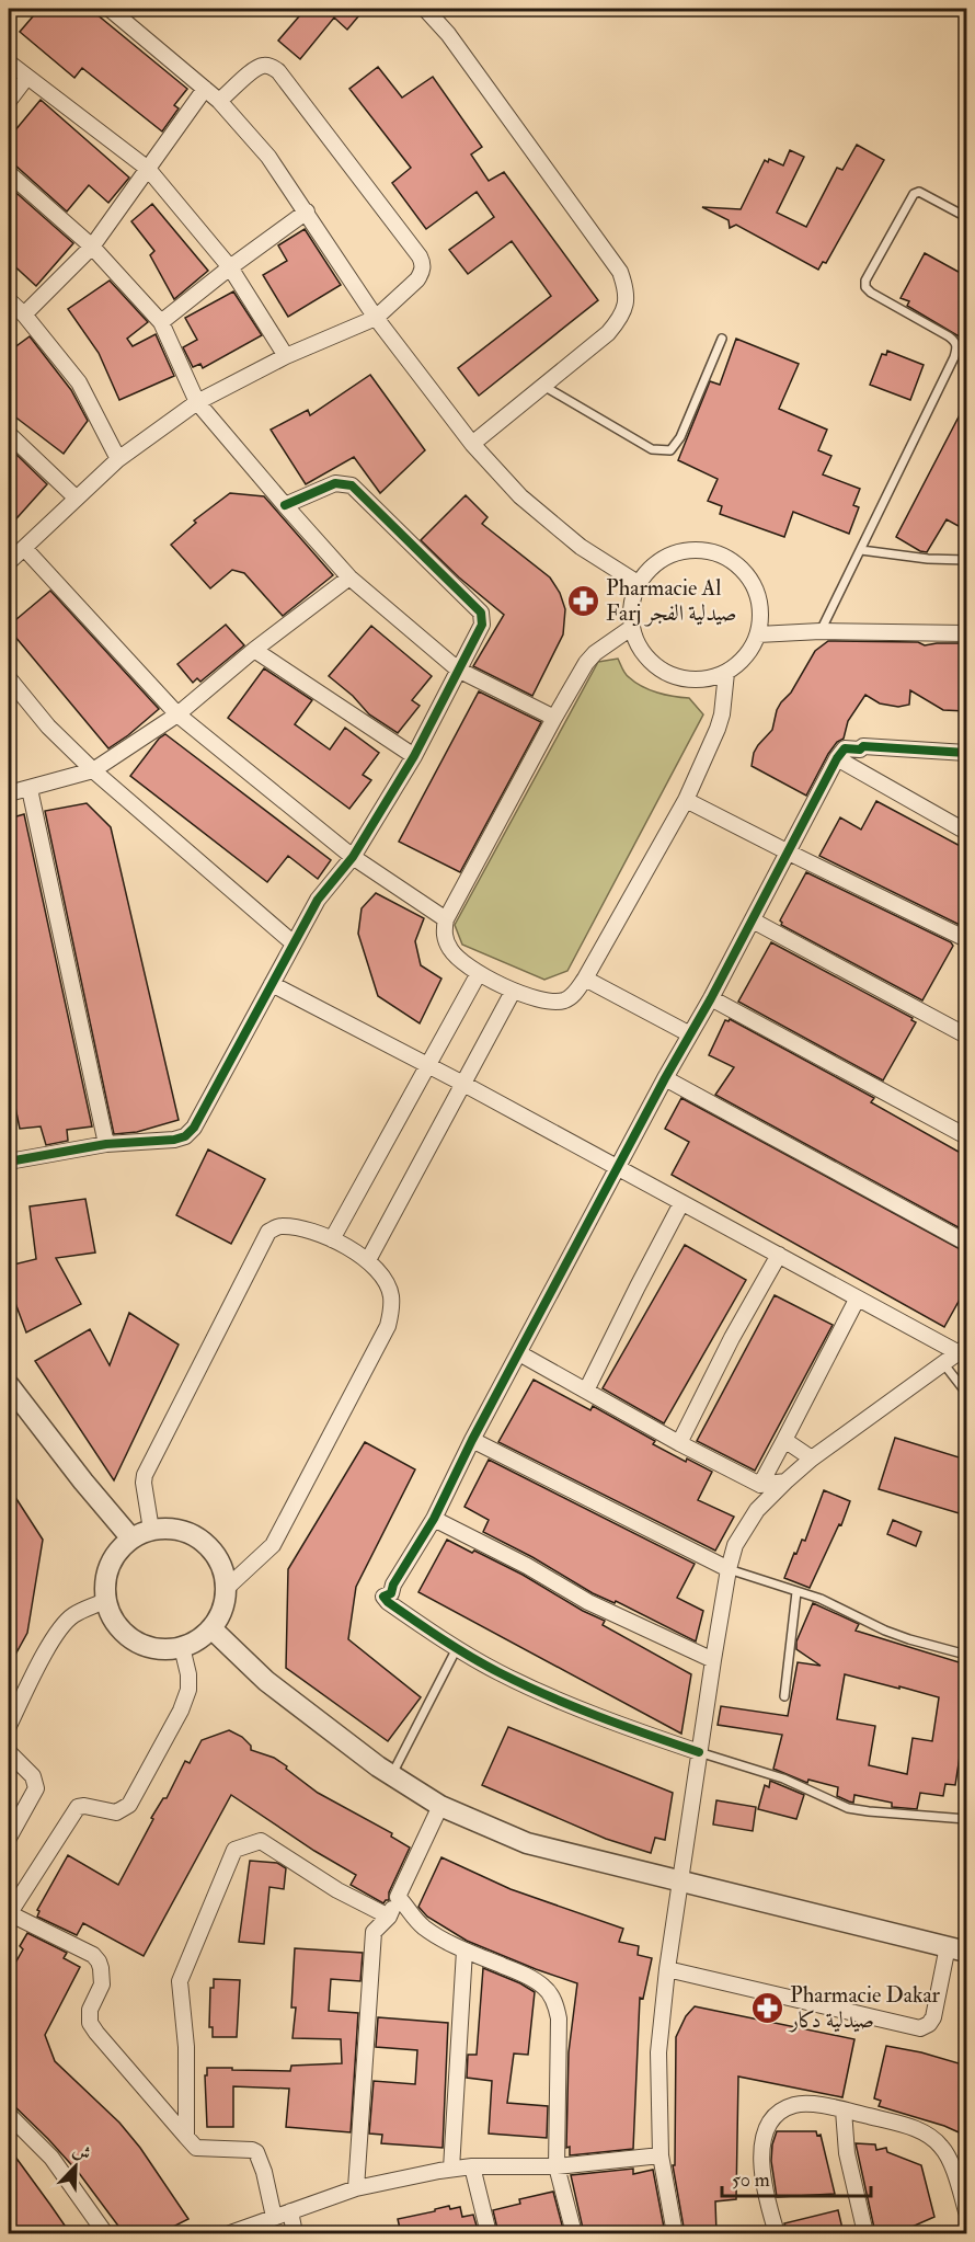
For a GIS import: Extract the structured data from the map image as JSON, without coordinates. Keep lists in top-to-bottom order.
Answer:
{
  "places": {
    "pharmacy": ["Pharmacie Al Farj صيدلية الفجر", "Pharmacie Dakar صيدلية دكار"]
  },
  "scale_bar": "50 m",
  "north": "top right"
}
